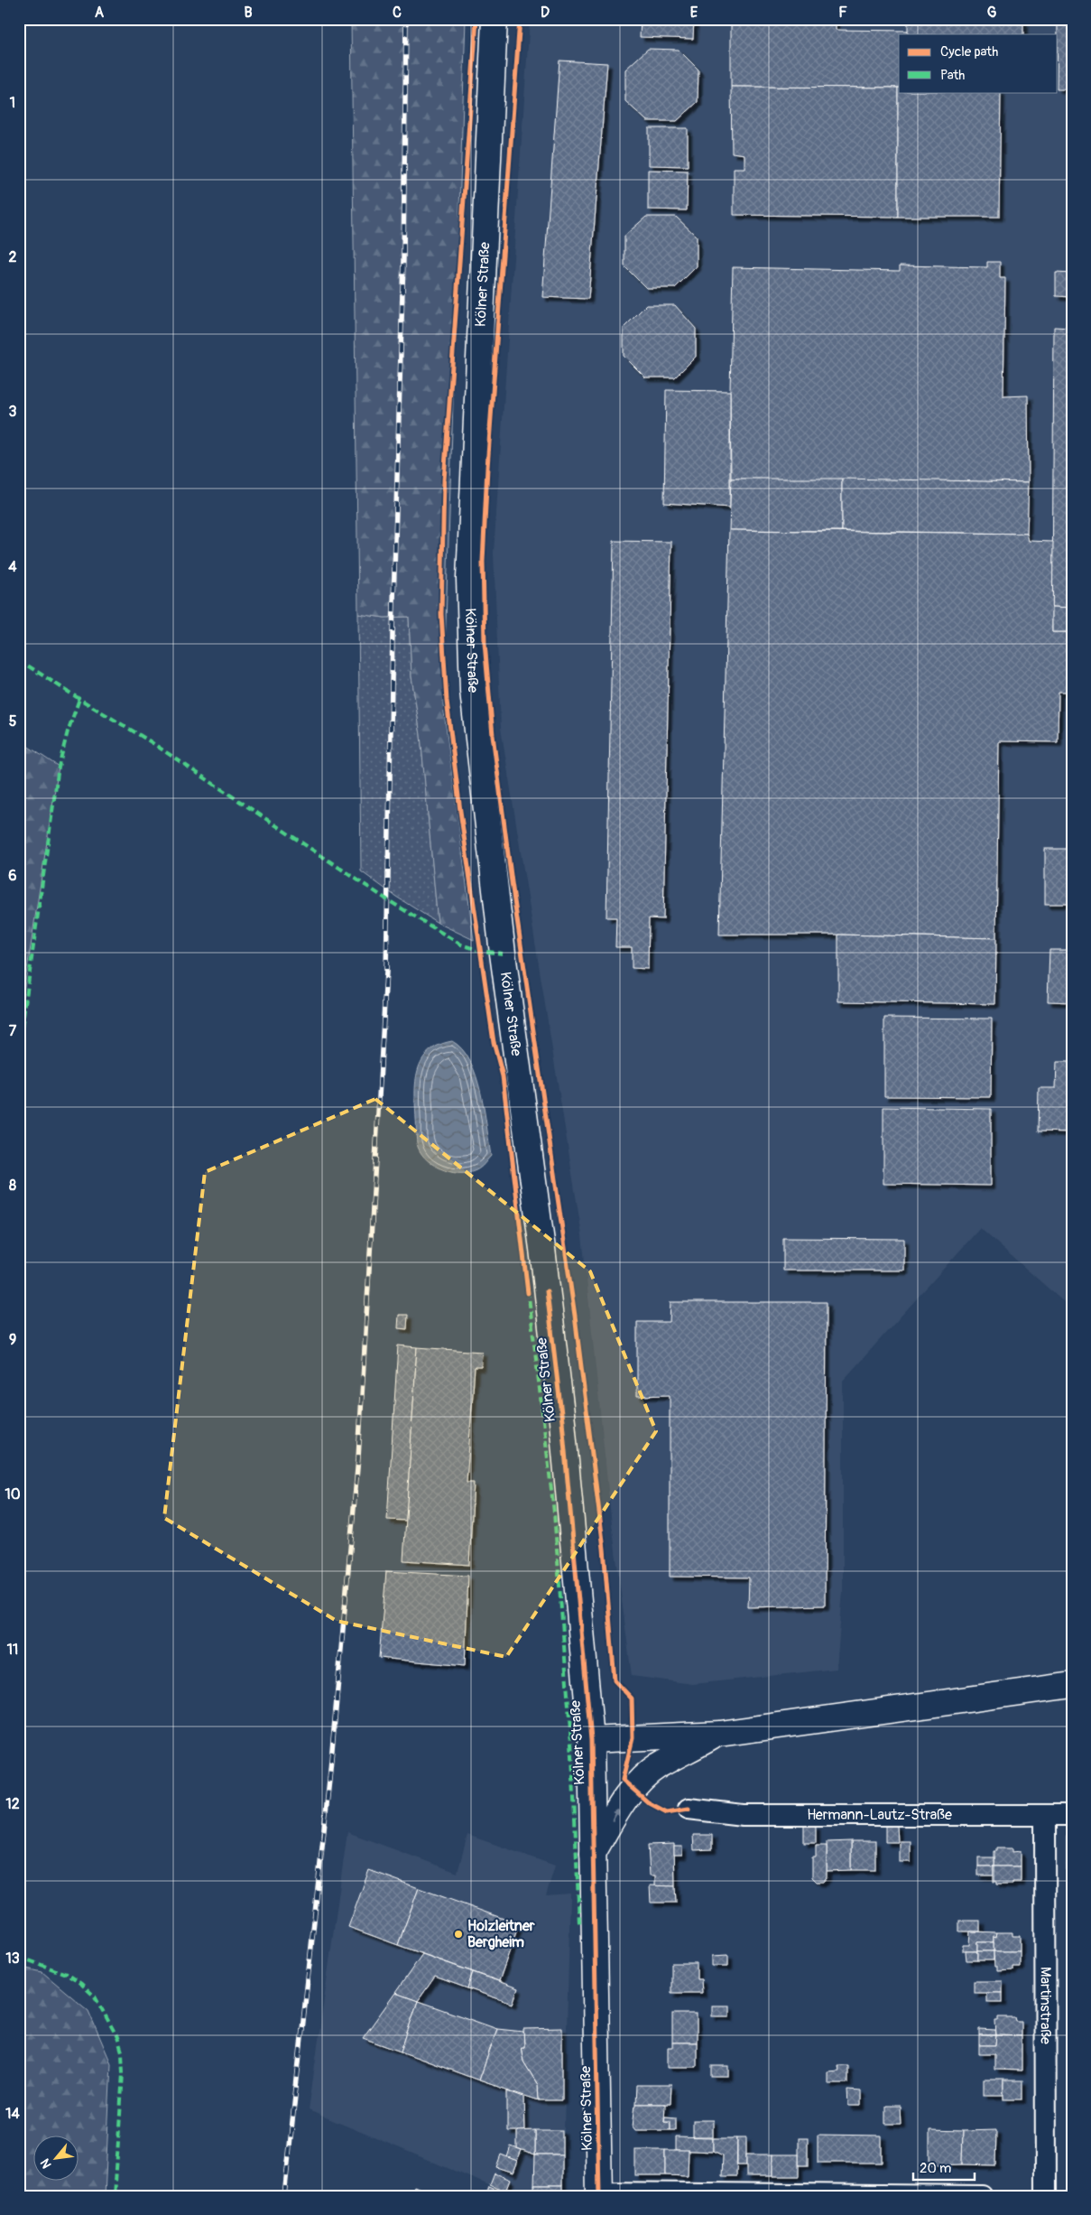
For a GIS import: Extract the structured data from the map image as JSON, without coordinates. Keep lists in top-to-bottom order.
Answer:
{
  "streets": {
    "main road": ["Kölner Straße"],
    "street": ["Hermann-Lautz-Straße", "Martinstraße"]
  },
  "crossings": [
    ["Hermann-Lautz-Straße", "Martinstraße"]
  ],
  "places": ["Holzleitner Bergheim"],
  "legend": ["Cycle path", "Path"],
  "scale_bar": "20 m",
  "north": "bottom left",
  "grid": {
    "columns": [
      "A",
      "B",
      "C",
      "D",
      "E",
      "F",
      "G"
    ],
    "rows": [
      "1",
      "2",
      "3",
      "4",
      "5",
      "6",
      "7",
      "8",
      "9",
      "10",
      "11",
      "12",
      "13",
      "14"
    ]
  }
}
